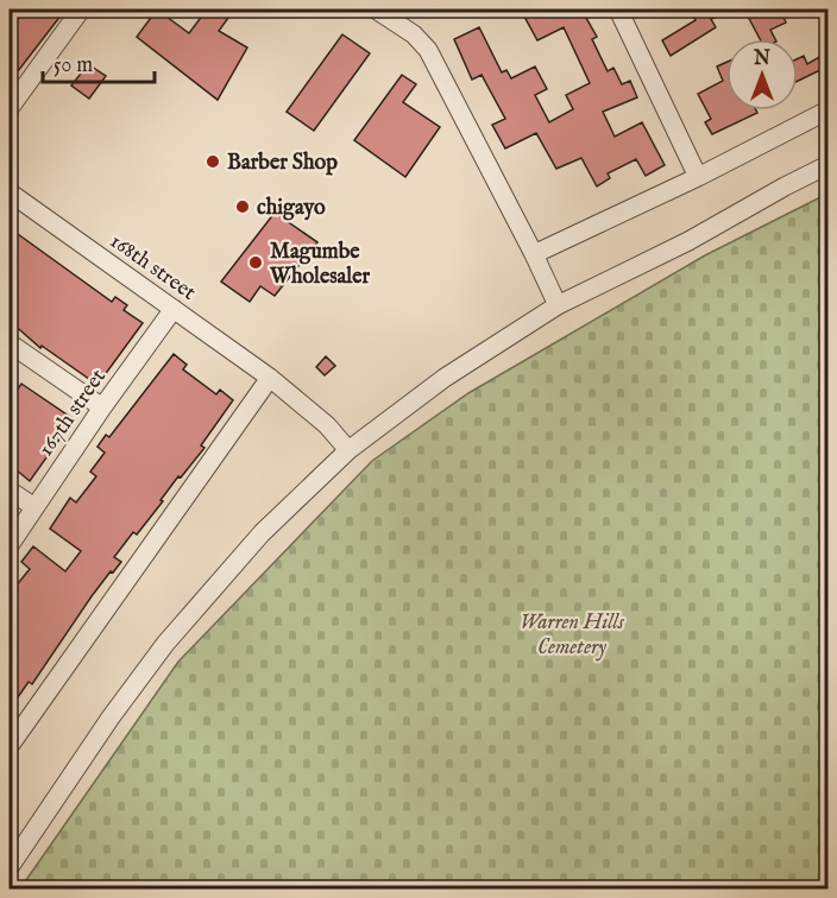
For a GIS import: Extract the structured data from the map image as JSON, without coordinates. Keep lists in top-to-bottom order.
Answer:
{
  "streets": {
    "street": ["168th street", "167th street"]
  },
  "crossings": [
    ["168th street", "167th street"]
  ],
  "parks": ["Warren Hills Cemetery"],
  "places": ["Barber Shop", "chigayo", "Magumbe Wholesaler"],
  "scale_bar": "50 m",
  "north": "top"
}
